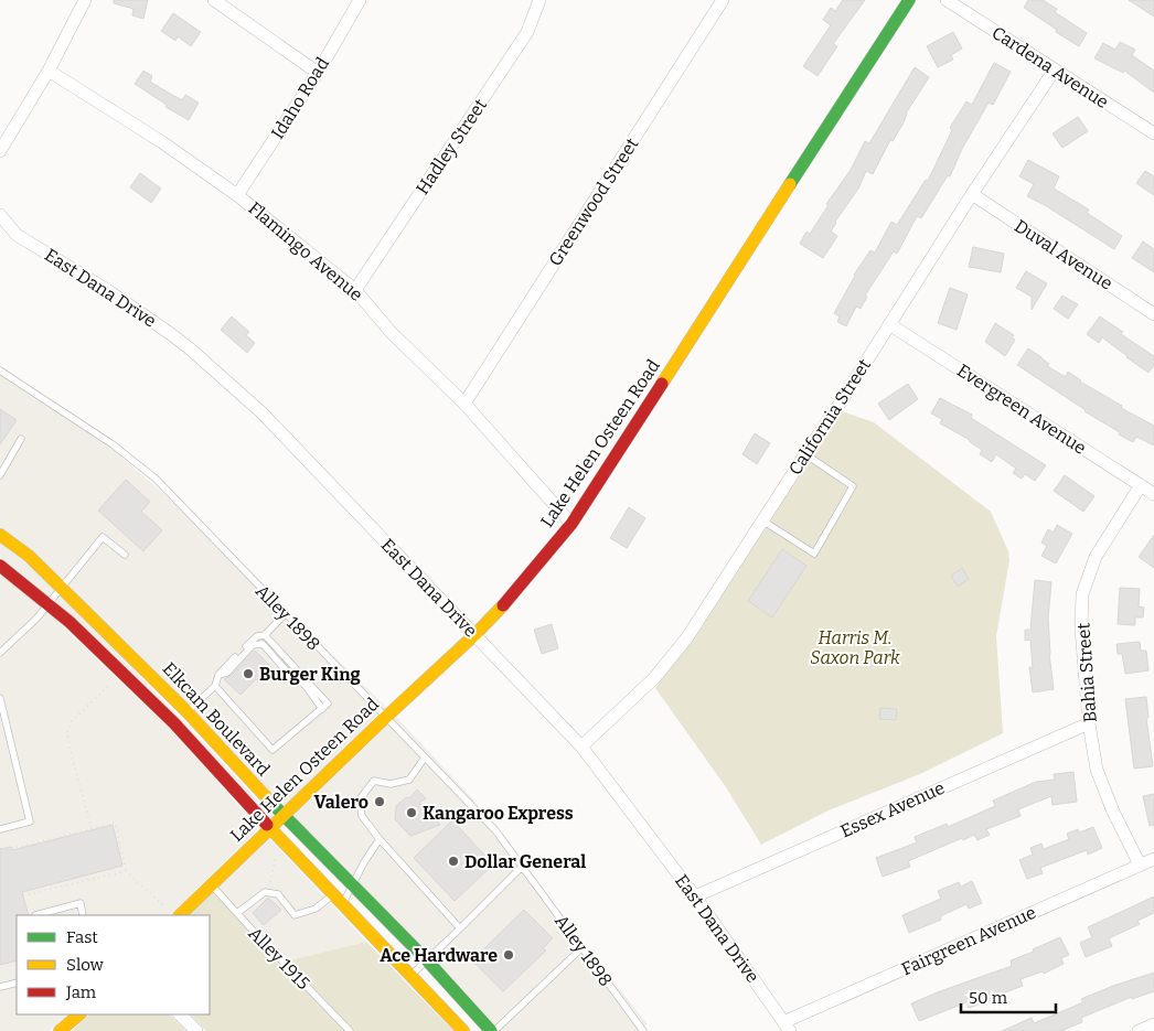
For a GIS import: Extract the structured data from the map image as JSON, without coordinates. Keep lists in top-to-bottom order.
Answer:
{
  "streets": {
    "street": [
      "Cardena Avenue",
      "Idaho Road",
      "Hadley Street",
      "Greenwood Street",
      "Flamingo Avenue",
      "Duval Avenue",
      "East Dana Drive",
      "Evergreen Avenue",
      "California Street",
      "Lake Helen Osteen Road",
      "Bahia Street",
      "Elkcam Boulevard",
      "Essex Avenue",
      "Fairgreen Avenue"
    ],
    "lane": ["Alley 1898", "Alley 1915"]
  },
  "crossings": [
    ["Cardena Avenue", "California Street"],
    ["Idaho Road", "Flamingo Avenue"],
    ["Hadley Street", "Flamingo Avenue"],
    ["Greenwood Street", "Flamingo Avenue"],
    ["Flamingo Avenue", "Lake Helen Osteen Road"],
    ["Duval Avenue", "California Street"],
    ["East Dana Drive", "California Street"],
    ["East Dana Drive", "Lake Helen Osteen Road"],
    ["East Dana Drive", "Essex Avenue"],
    ["East Dana Drive", "Fairgreen Avenue"],
    ["Evergreen Avenue", "California Street"],
    ["Evergreen Avenue", "Bahia Street"],
    ["Lake Helen Osteen Road", "Alley 1898"],
    ["Lake Helen Osteen Road", "Elkcam Boulevard"],
    ["Lake Helen Osteen Road", "Alley 1915"],
    ["Bahia Street", "Essex Avenue"],
    ["Bahia Street", "Fairgreen Avenue"]
  ],
  "parks": ["Harris M. Saxon Park"],
  "places": [
    "Burger King",
    "Valero",
    "Kangaroo Express",
    "Dollar General",
    "Ace Hardware"
  ],
  "legend": ["Fast", "Slow", "Jam"],
  "scale_bar": "50 m"
}
